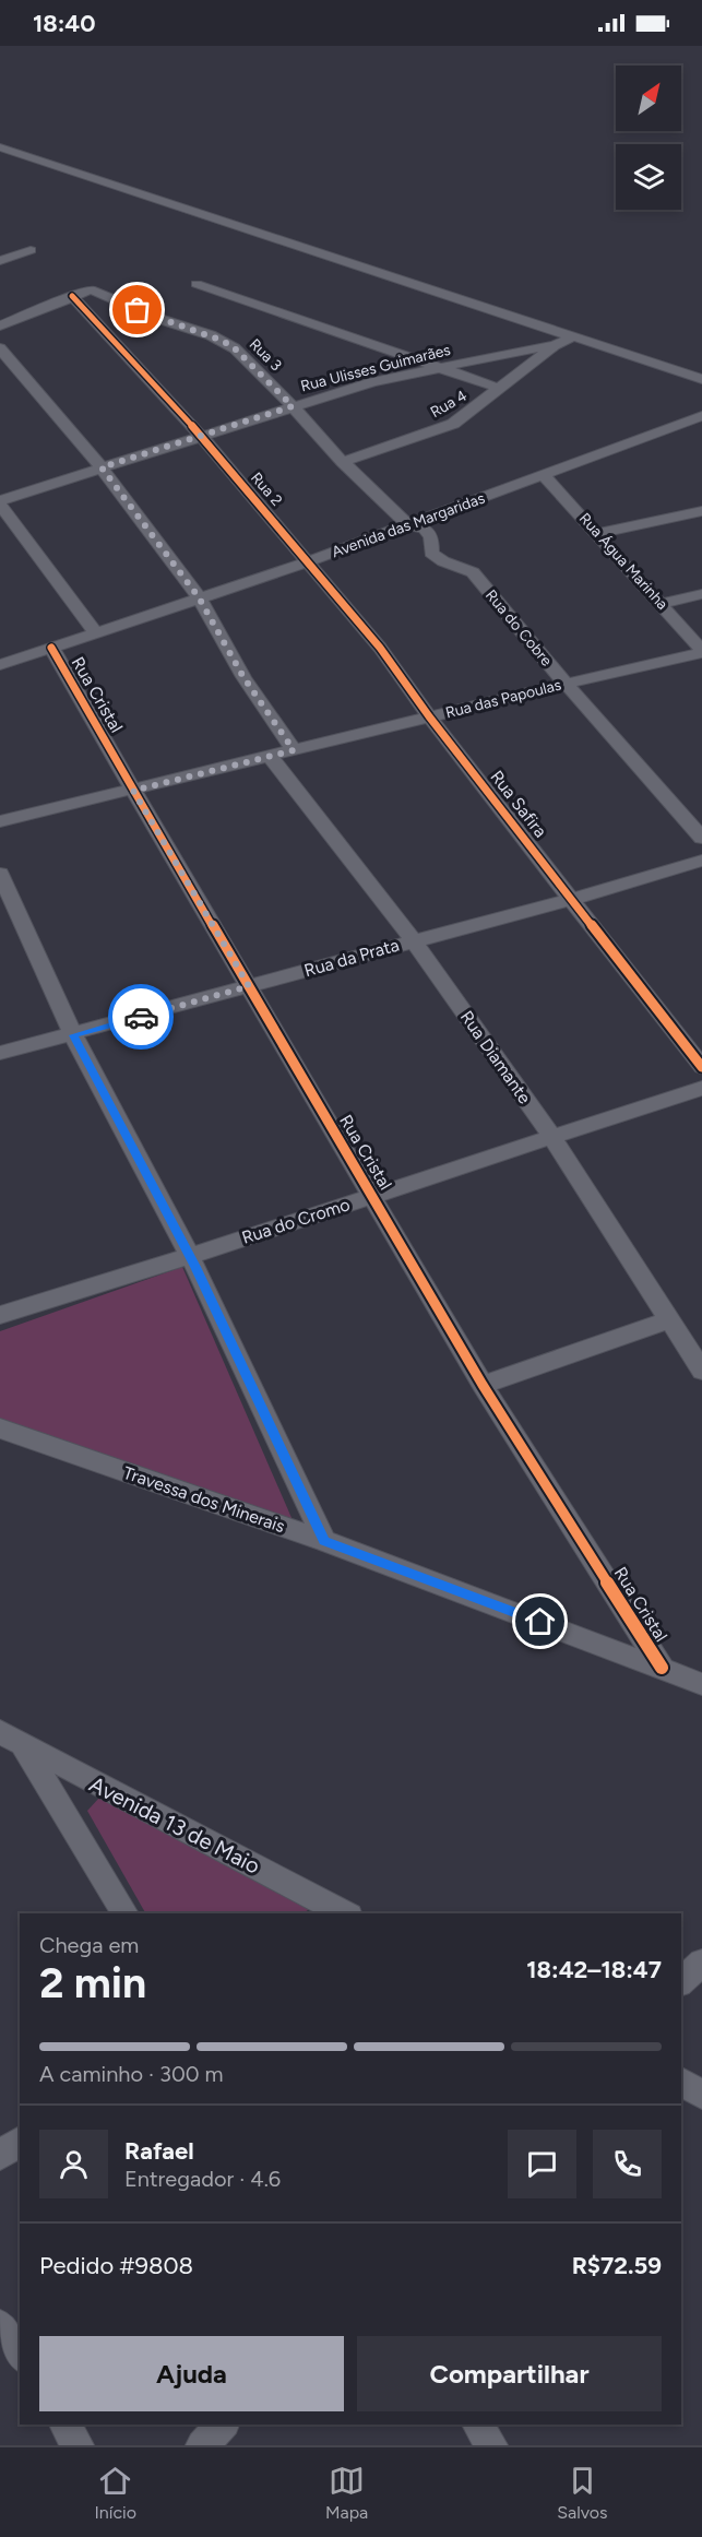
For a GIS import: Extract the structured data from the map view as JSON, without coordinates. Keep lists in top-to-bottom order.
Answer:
{
  "streets": {
    "street": [
      "Rua 3",
      "Rua Ulisses Guimarães",
      "Rua 4",
      "Rua 2",
      "Avenida das Margaridas",
      "Rua Água Marinha",
      "Rua do Cobre",
      "Rua Cristal",
      "Rua das Papoulas",
      "Rua Safira",
      "Rua da Prata",
      "Rua Diamante",
      "Rua do Cromo",
      "Travessa dos Minerais",
      "Avenida 13 de Maio"
    ]
  },
  "crossings": [
    ["Rua 3", "Rua Ulisses Guimarães"],
    ["Rua 3", "Rua 4"],
    ["Rua 3", "Rua 2"],
    ["Rua 3", "Avenida das Margaridas"],
    ["Rua 3", "Rua do Cobre"],
    ["Rua Ulisses Guimarães", "Rua 4"],
    ["Rua Ulisses Guimarães", "Rua 2"],
    ["Rua 2", "Avenida das Margaridas"],
    ["Rua 2", "Rua Safira"],
    ["Avenida das Margaridas", "Rua Água Marinha"],
    ["Avenida das Margaridas", "Rua do Cobre"],
    ["Avenida das Margaridas", "Rua Cristal"],
    ["Avenida das Margaridas", "Rua Safira"],
    ["Rua Água Marinha", "Rua das Papoulas"],
    ["Rua do Cobre", "Rua das Papoulas"],
    ["Rua Cristal", "Rua das Papoulas"],
    ["Rua Cristal", "Rua da Prata"],
    ["Rua Cristal", "Rua do Cromo"],
    ["Rua Cristal", "Travessa dos Minerais"],
    ["Rua das Papoulas", "Rua Safira"],
    ["Rua das Papoulas", "Rua Diamante"],
    ["Rua Safira", "Rua da Prata"],
    ["Rua da Prata", "Rua Diamante"],
    ["Rua Diamante", "Rua do Cromo"]
  ],
  "north": "top right",
  "page": {
    "status": "18:40",
    "heading": ["2 min", "Chega em", "18:42–18:47"],
    "panel": [
      "Rafael",
      "Entregador · 4.6",
      "Pedido #9808",
      "R$72.59"
    ],
    "bar": "A caminho · 300 m",
    "buttons": ["Ajuda", "Compartilhar"],
    "tabs": ["Início", "Mapa", "Salvos"]
  }
}
